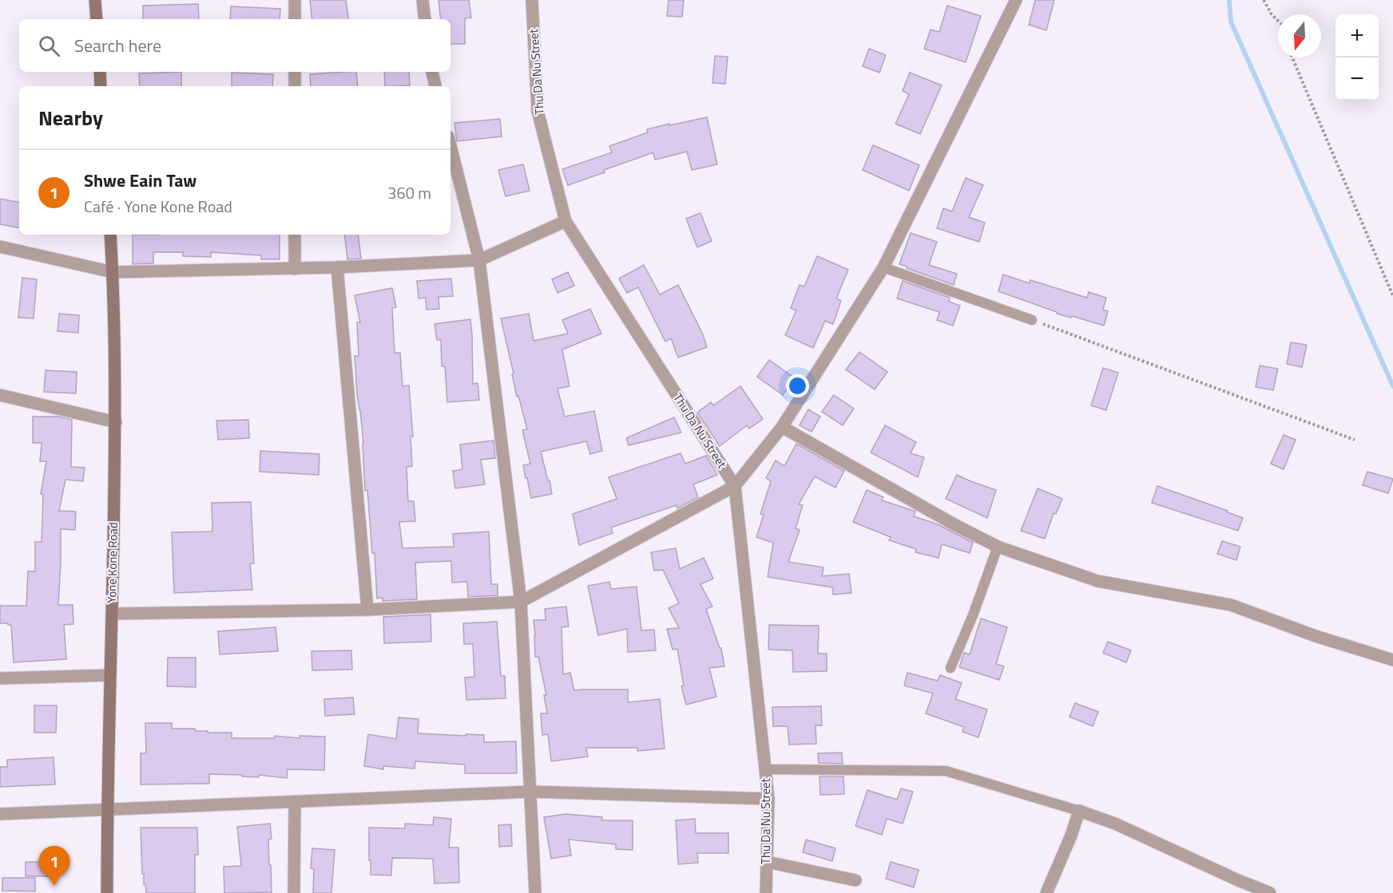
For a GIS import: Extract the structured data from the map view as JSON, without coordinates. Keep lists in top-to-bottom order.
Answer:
{
  "streets": {
    "street": ["Thu Da Nu Street", "Yone Kone Road"]
  },
  "north": "bottom",
  "page": {
    "map_buttons": ["+", "−"],
    "search": "Search here",
    "heading": "Nearby",
    "list": [
      {
        "mark": "1",
        "name": "Shwe Eain Taw",
        "note": "Café · Yone Kone Road",
        "value": "360 m"
      }
    ],
    "pins": "1"
  }
}
